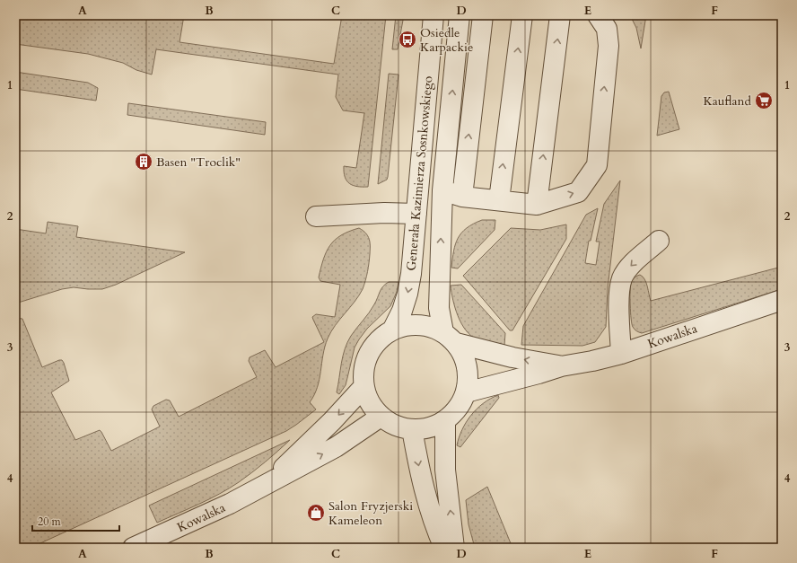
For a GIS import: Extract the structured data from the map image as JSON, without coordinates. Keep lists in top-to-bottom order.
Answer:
{
  "streets": {
    "street": ["Generała Kazimierza Sosnkowskiego", "Kowalska"]
  },
  "crossings": [
    ["Generała Kazimierza Sosnkowskiego", "Kowalska"]
  ],
  "places": {
    "bus stop": ["Osiedle Karpackie"],
    "supermarket": ["Kaufland"],
    "building": ["Basen \"Troclik\""],
    "shop": ["Salon Fryzjerski Kameleon"]
  },
  "scale_bar": "20 m",
  "grid": {
    "columns": [
      "A",
      "B",
      "C",
      "D",
      "E",
      "F"
    ],
    "rows": [
      "1",
      "2",
      "3",
      "4"
    ]
  }
}
